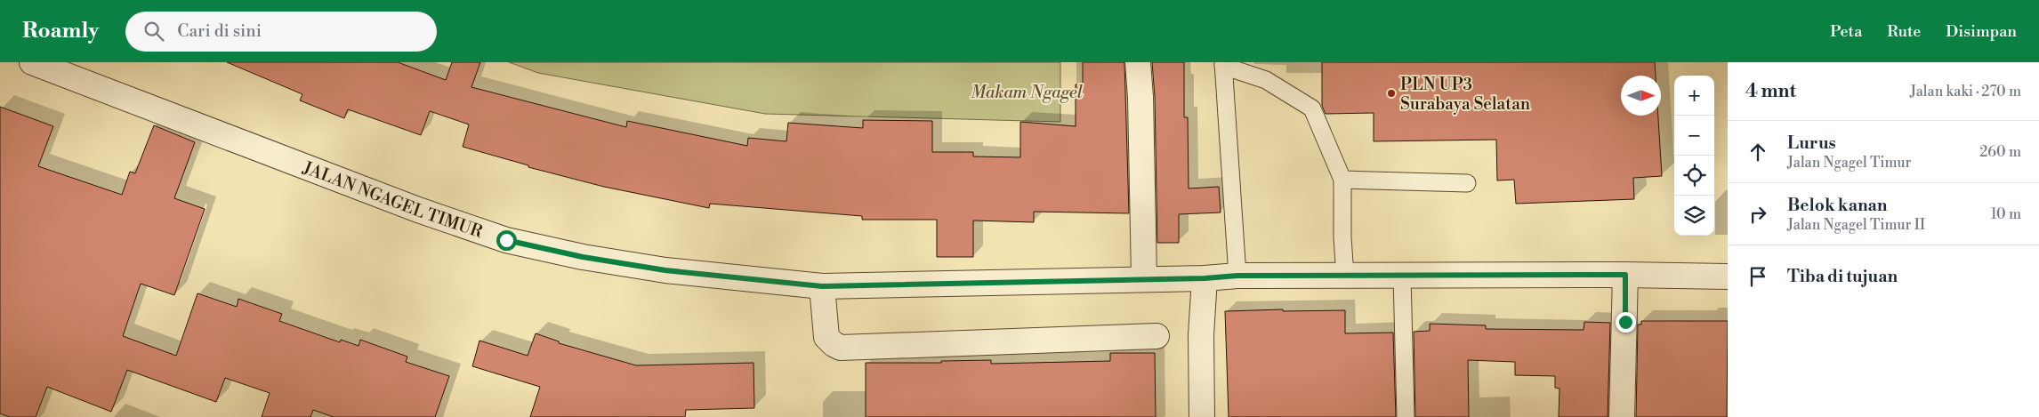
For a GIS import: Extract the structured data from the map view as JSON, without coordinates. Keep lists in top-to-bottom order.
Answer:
{
  "streets": {
    "street": ["JALAN NGAGEL TIMUR"]
  },
  "parks": ["Makam Ngagel"],
  "places": ["PLN UP3 Surabaya Selatan"],
  "north": "right",
  "page": {
    "header": "Roamly",
    "search": "Cari di sini",
    "nav": ["Peta", "Rute", "Disimpan"],
    "heading": ["4 mnt", "Jalan kaki · 270 m"],
    "map_buttons": ["+", "−"],
    "list": [
      ["Lurus", "Jalan Ngagel Timur", "260 m"],
      ["Belok kanan", "Jalan Ngagel Timur II", "10 m"],
      "Tiba di tujuan"
    ]
  }
}
